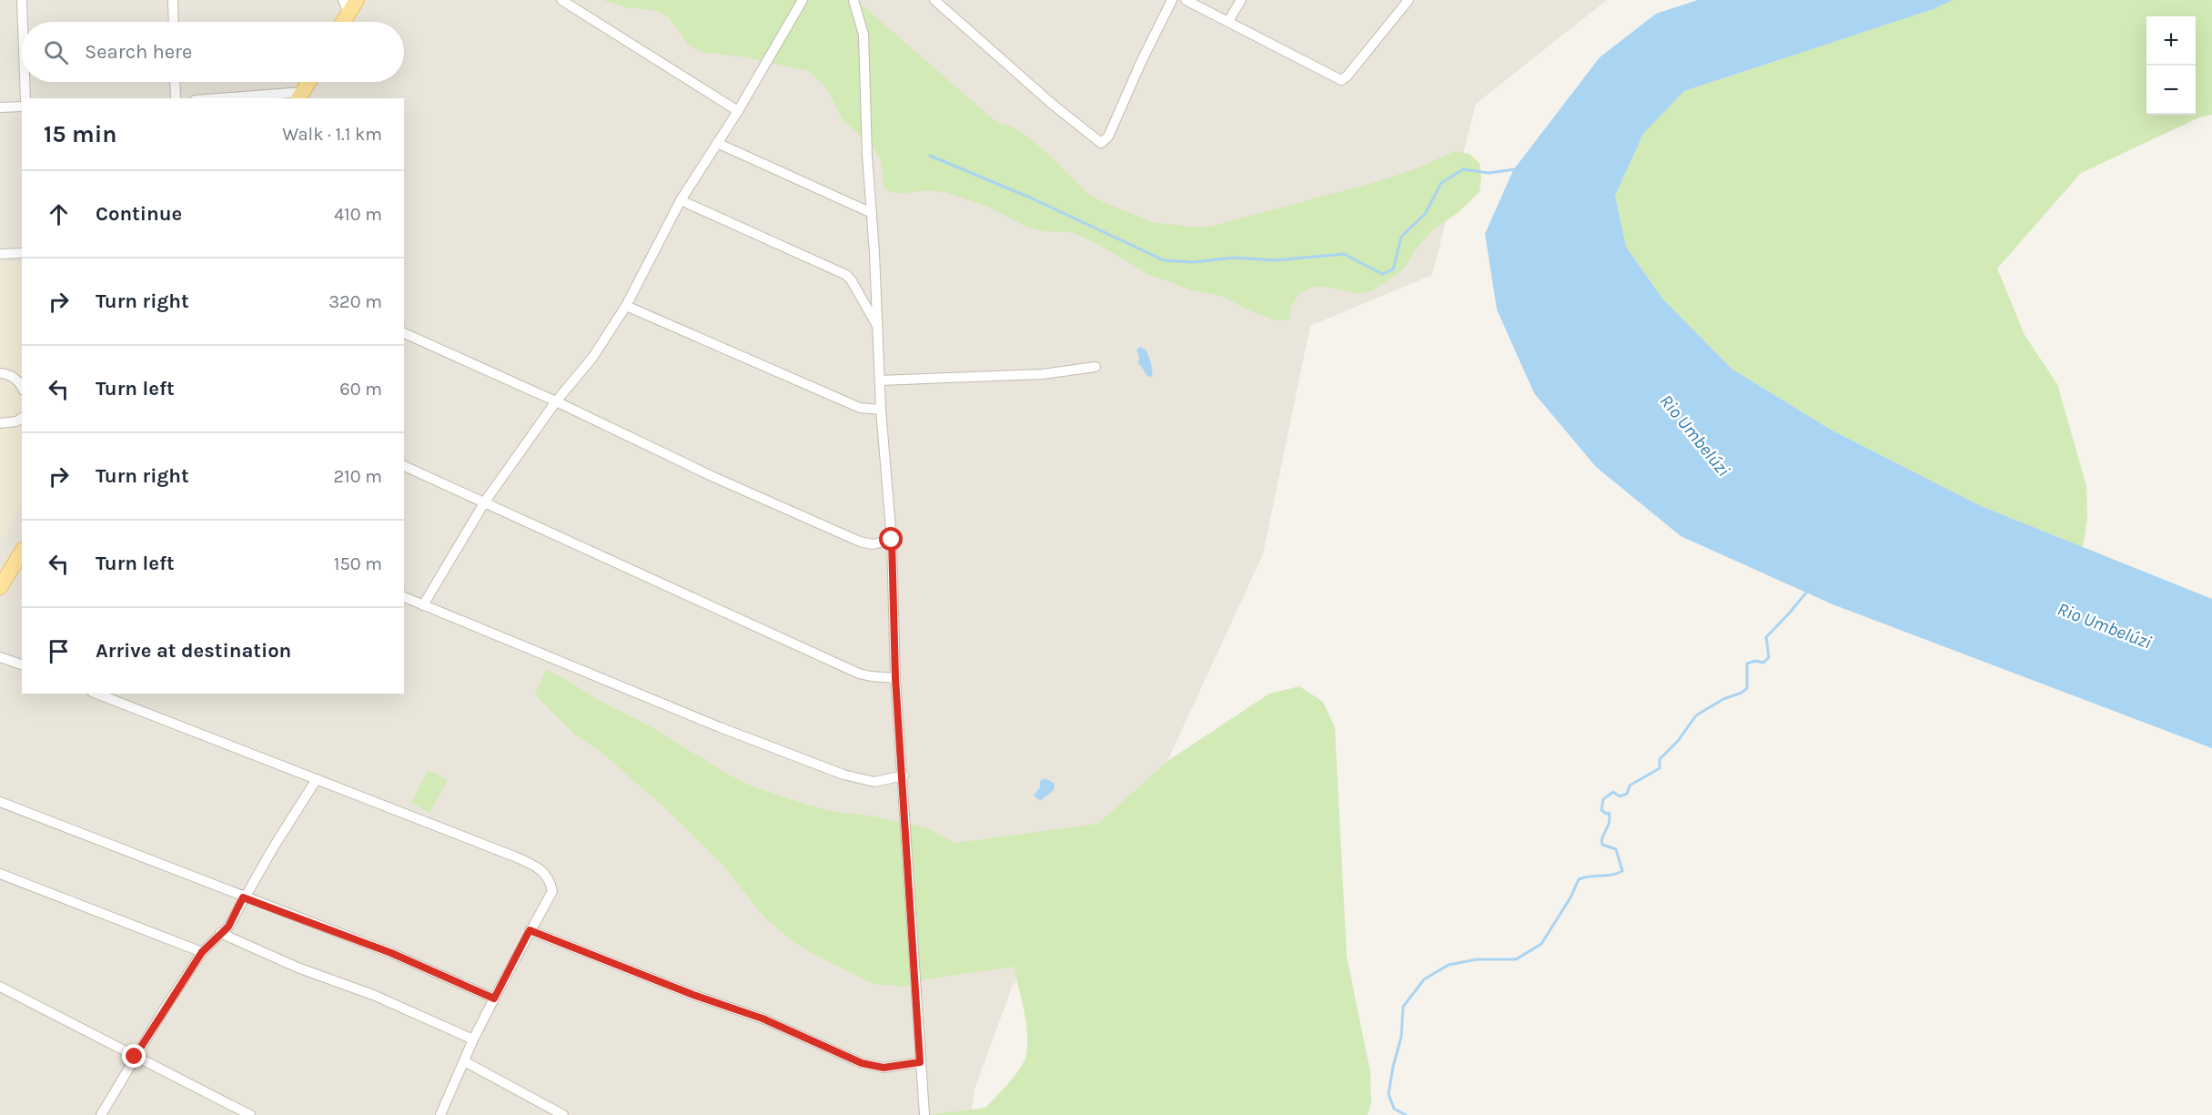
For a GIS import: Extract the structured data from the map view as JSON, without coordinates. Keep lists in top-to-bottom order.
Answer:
{
  "water": ["Rio Umbelúzi"],
  "page": {
    "map_buttons": ["+", "−"],
    "search": "Search here",
    "heading": ["15 min", "Walk · 1.1 km"],
    "list": [
      ["Continue", "410 m"],
      ["Turn right", "320 m"],
      ["Turn left", "60 m"],
      ["Turn right", "210 m"],
      ["Turn left", "150 m"],
      "Arrive at destination"
    ]
  }
}
